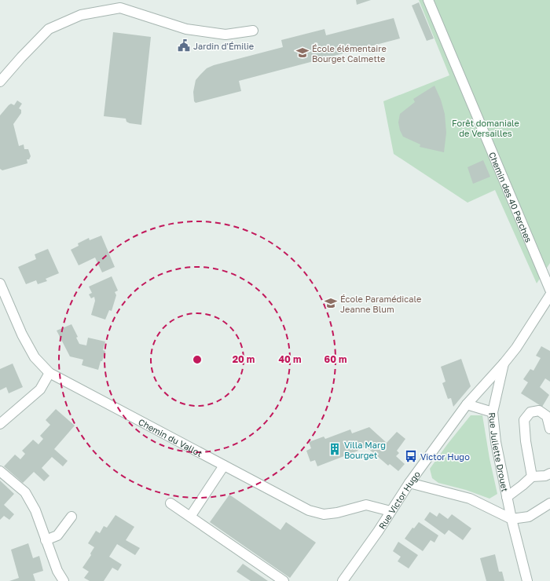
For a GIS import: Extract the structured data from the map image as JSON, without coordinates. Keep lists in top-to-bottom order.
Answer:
{
  "streets": {
    "street": [
      "Chemin des 40 Perches",
      "Chemin du Vallot",
      "Rue Juliette Drouet",
      "Rue Victor Hugo"
    ]
  },
  "crossings": [
    ["Chemin du Vallot", "Rue Victor Hugo"],
    ["Rue Juliette Drouet", "Rue Victor Hugo"]
  ],
  "parks": ["Forêt domaniale de Versailles"],
  "places": {
    "public building": ["Jardin d'Émilie"],
    "school or university": ["École élémentaire Bourget Calmette", "École Paramédicale Jeanne Blum"],
    "building": ["Villa Marg Bourget"],
    "bus stop": ["Victor Hugo"]
  },
  "rings": ["20 m", "40 m", "60 m"]
}
